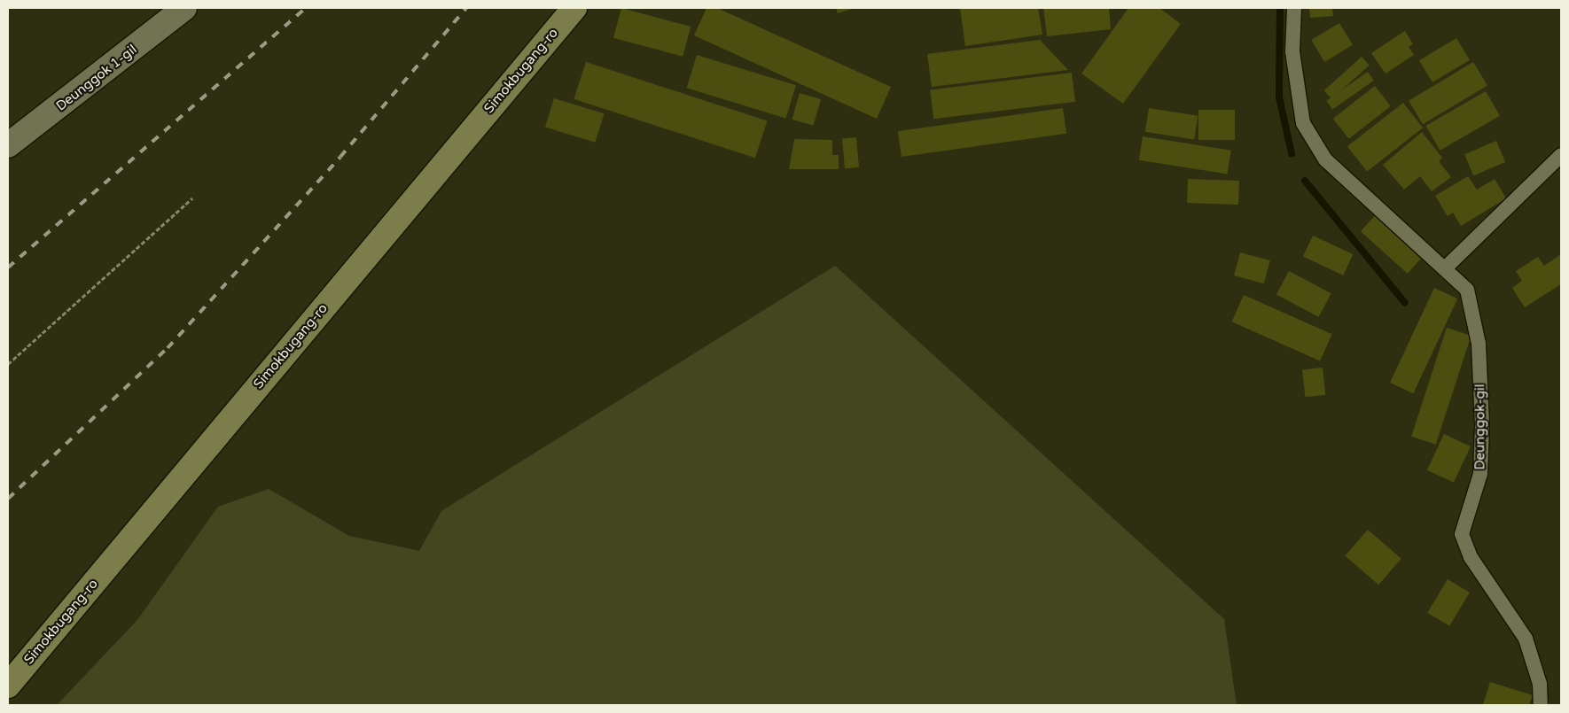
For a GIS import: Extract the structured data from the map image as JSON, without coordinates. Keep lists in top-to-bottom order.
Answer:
{
  "streets": {
    "main road": ["Simokbugang-ro"],
    "street": ["Deunggok 1-gil"],
    "lane": ["Deunggok-gil"]
  }
}
